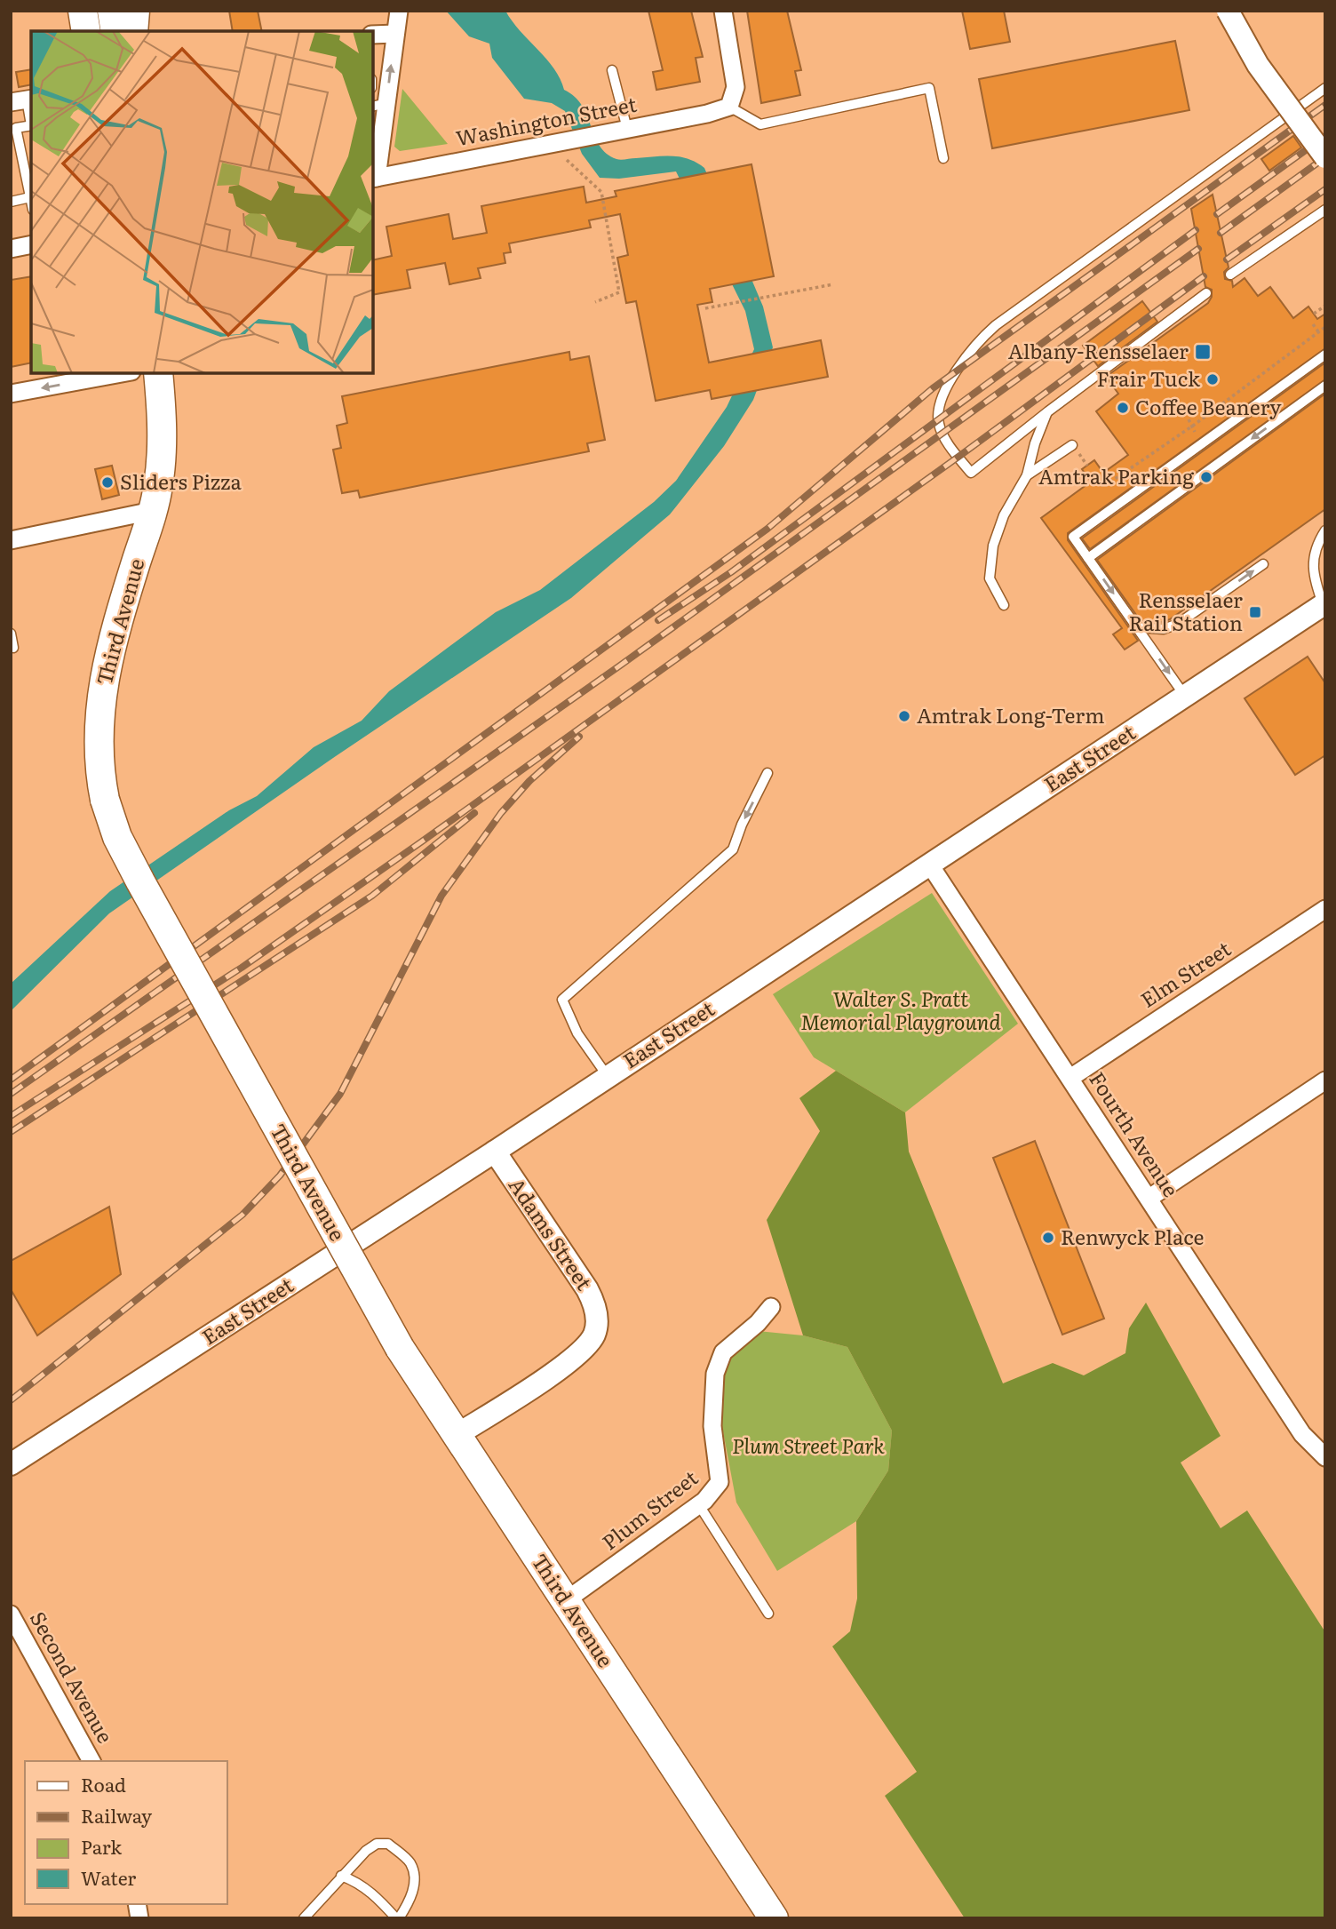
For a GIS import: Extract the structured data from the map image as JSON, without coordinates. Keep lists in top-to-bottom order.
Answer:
{
  "streets": {
    "main road": ["Third Avenue"],
    "street": [
      "Washington Street",
      "East Street",
      "Elm Street",
      "Fourth Avenue",
      "Adams Street",
      "Plum Street",
      "Second Avenue"
    ]
  },
  "crossings": [
    ["Third Avenue", "Adams Street"],
    ["Third Avenue", "Plum Street"],
    ["East Street", "Fourth Avenue"],
    ["East Street", "Adams Street"],
    ["Elm Street", "Fourth Avenue"]
  ],
  "parks": ["Walter S. Pratt Memorial Playground", "Plum Street Park"],
  "places": {
    "transit": ["Albany-Rensselaer", "Rensselaer Rail Station"],
    "other": [
      "Frair Tuck",
      "Coffee Beanery",
      "Amtrak Parking",
      "Sliders Pizza",
      "Amtrak Long-Term",
      "Renwyck Place"
    ]
  },
  "legend": [
    "Road",
    "Railway",
    "Park",
    "Water"
  ]
}
